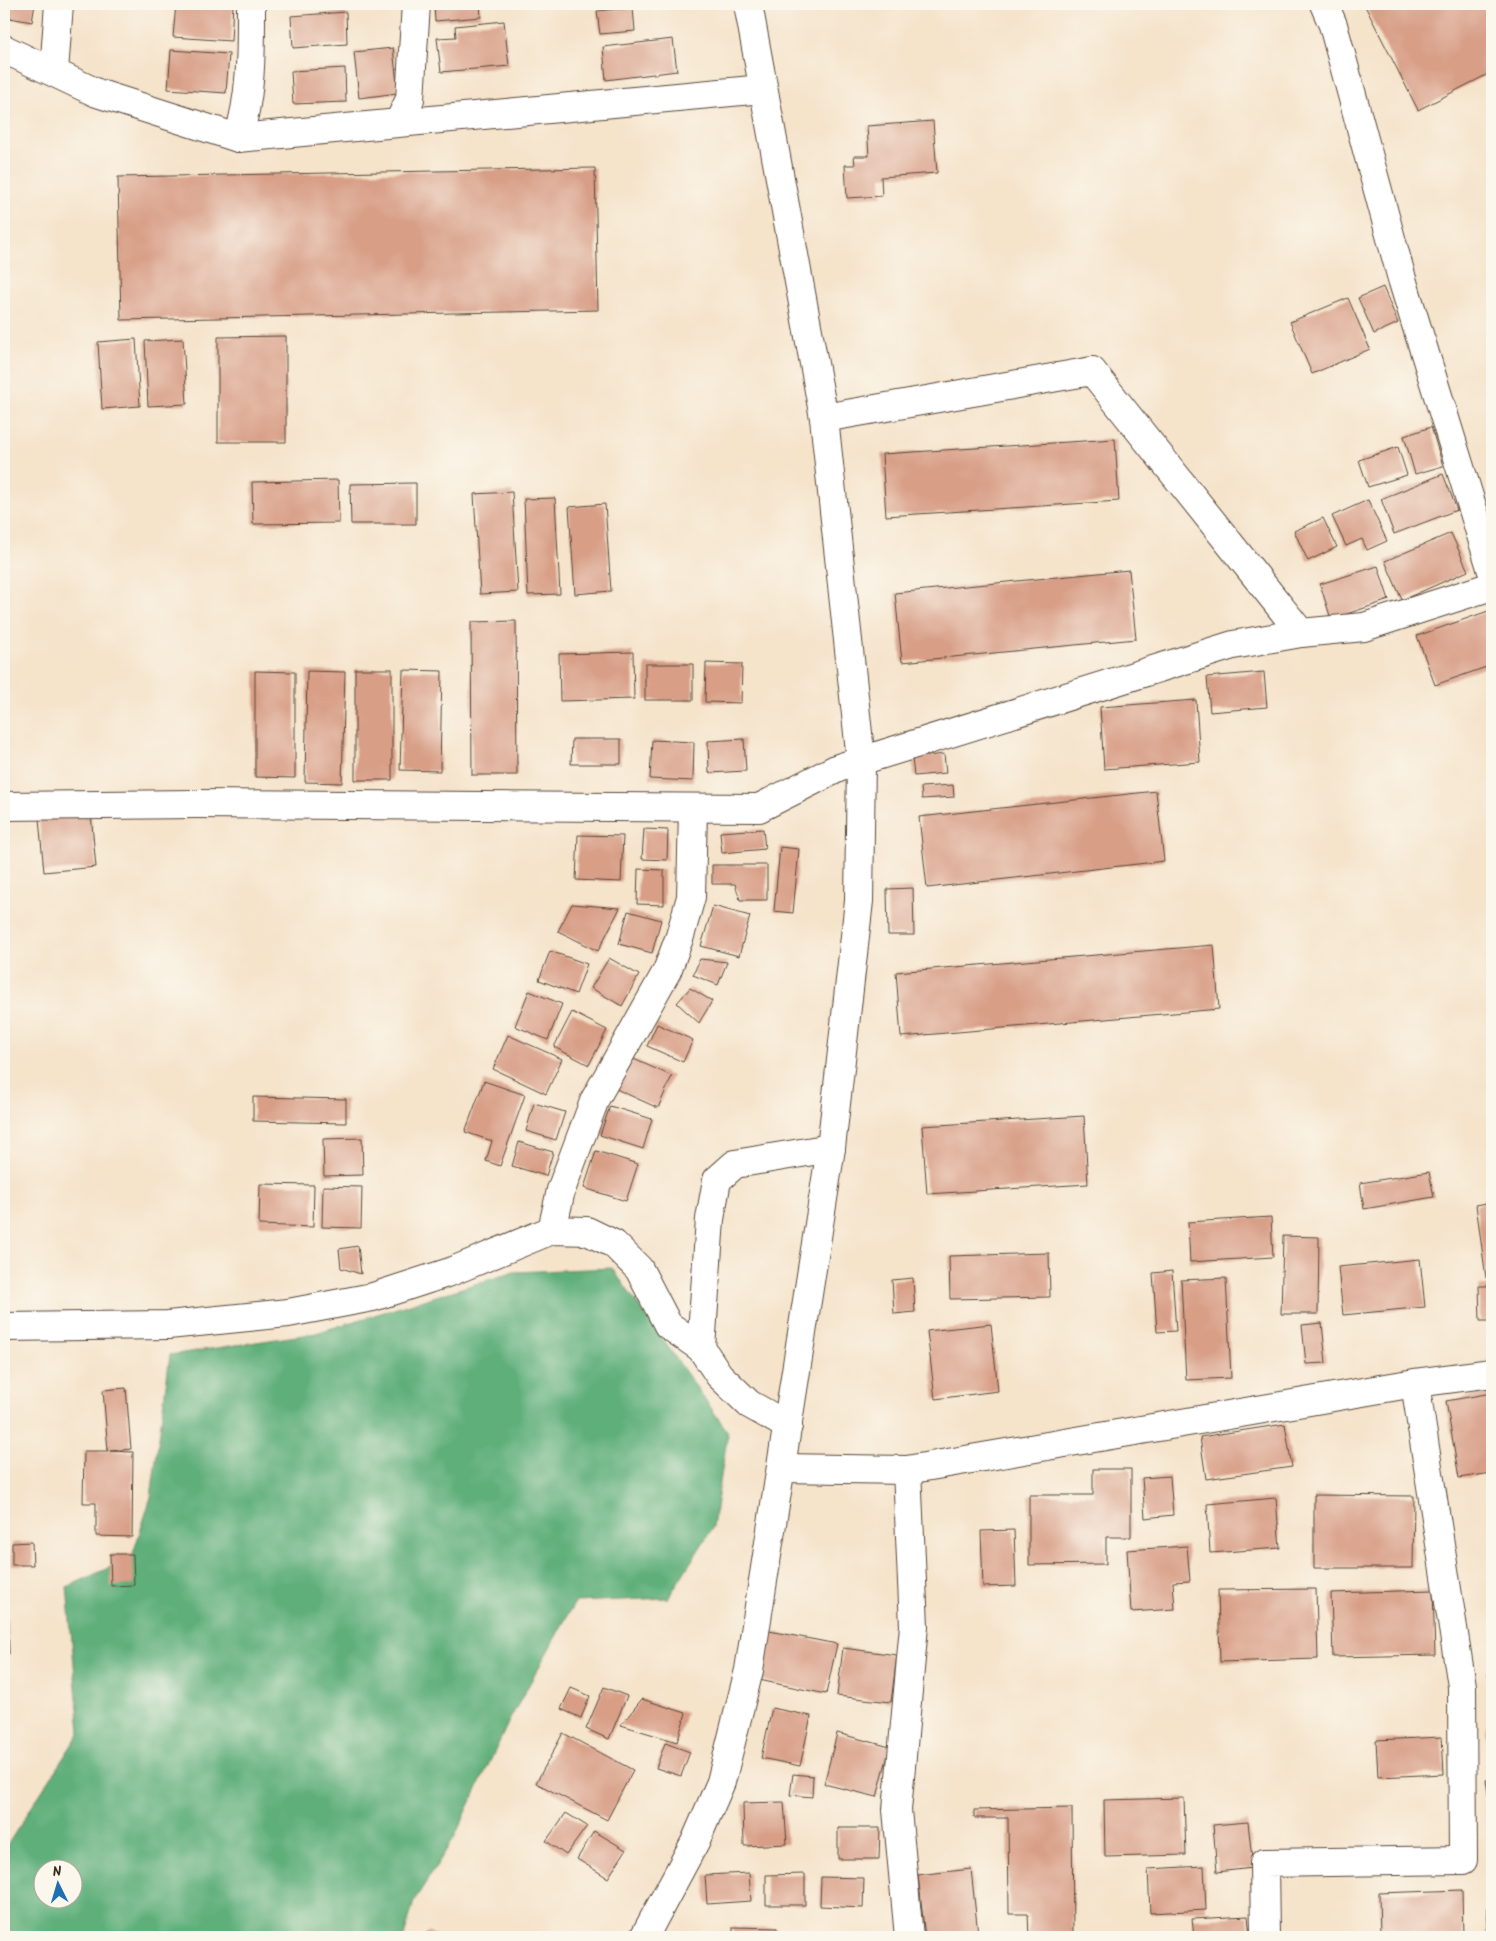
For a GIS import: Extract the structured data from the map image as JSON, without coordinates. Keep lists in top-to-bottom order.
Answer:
{
  "north": "top"
}
